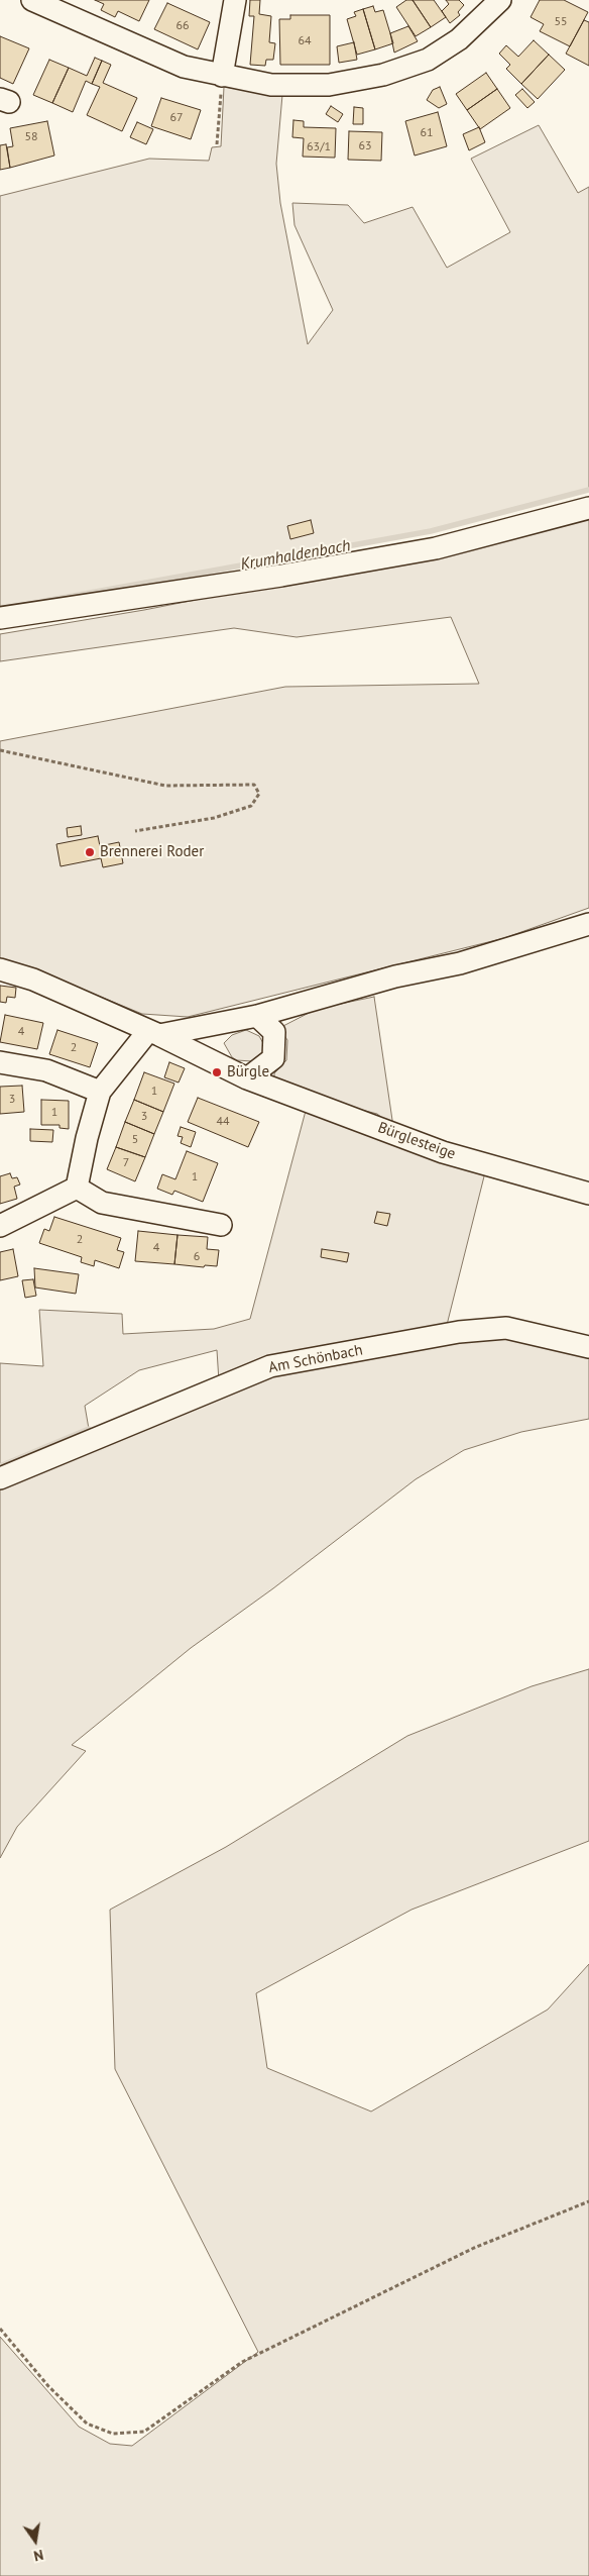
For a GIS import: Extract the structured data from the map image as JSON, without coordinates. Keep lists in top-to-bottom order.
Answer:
{
  "streets": {
    "street": ["Bürglesteige", "Am Schönbach"]
  },
  "water": ["Krumhaldenbach"],
  "places": ["Brennerei Roder", "Bürgle"],
  "house_numbers": [
    "55",
    "66",
    "64",
    "67",
    "61",
    "58",
    "63",
    "63/1",
    "4",
    "2",
    "1",
    "3",
    "1",
    "3",
    "44",
    "5",
    "7",
    "1",
    "2",
    "4",
    "6"
  ],
  "north": "bottom"
}
